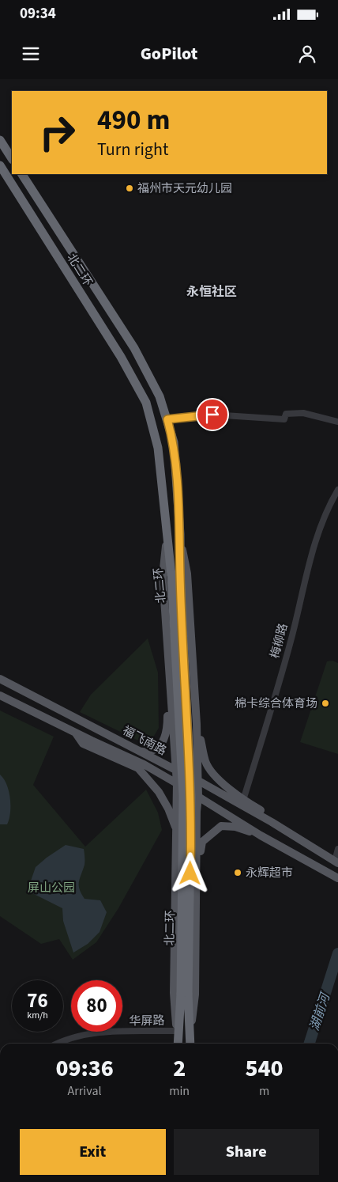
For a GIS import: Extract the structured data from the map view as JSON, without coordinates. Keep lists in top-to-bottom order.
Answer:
{
  "streets": {
    "highway": ["北二环"],
    "main road": ["福飞南路"],
    "street": ["梅柳路", "华屏路"]
  },
  "districts": ["永恒社区"],
  "water": ["湖前河"],
  "parks": ["屏山公园"],
  "places": ["福州市天元幼儿园", "棉卡综合体育场", "永辉超市"],
  "page": {
    "status": "09:34",
    "header": "GoPilot",
    "turn": ["490 m", "Turn right"],
    "speed": "76 km/h",
    "limit": "80",
    "eta": [
      "09:36",
      "Arrival",
      "2",
      "min",
      "540",
      "m"
    ],
    "buttons": ["Exit", "Share"]
  }
}
